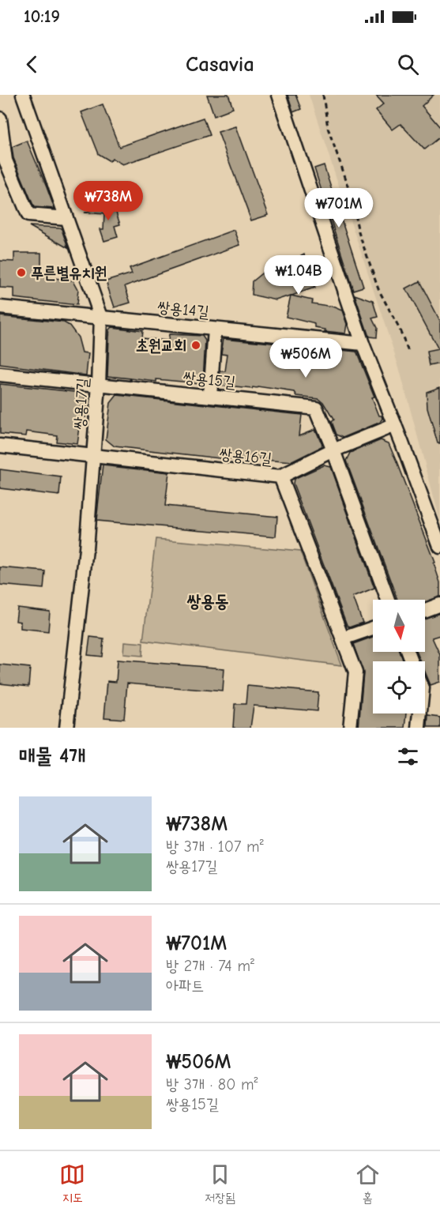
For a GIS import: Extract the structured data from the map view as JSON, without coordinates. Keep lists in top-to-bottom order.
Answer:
{
  "streets": {
    "street": [
      "쌍용14길",
      "쌍용15길",
      "쌍용17길",
      "쌍용16길"
    ]
  },
  "crossings": [
    ["쌍용14길", "쌍용17길"],
    ["쌍용15길", "쌍용17길"],
    ["쌍용17길", "쌍용16길"]
  ],
  "districts": ["쌍용동"],
  "places": ["푸른별유치원", "초원교회"],
  "north": "bottom",
  "page": {
    "status": "10:19",
    "header": "Casavia",
    "price": [
      "₩738M",
      "₩701M",
      "₩1.04B",
      "₩506M"
    ],
    "heading": "매물 4개",
    "list": [
      {
        "name": "₩738M",
        "note": "방 3개 · 107 m² · 쌍용17길"
      },
      {
        "name": "₩701M",
        "note": "방 2개 · 74 m² · 아파트"
      },
      {
        "name": "₩506M",
        "note": "방 3개 · 80 m² · 쌍용15길"
      }
    ],
    "tabs": ["지도", "저장됨", "홈"]
  }
}
